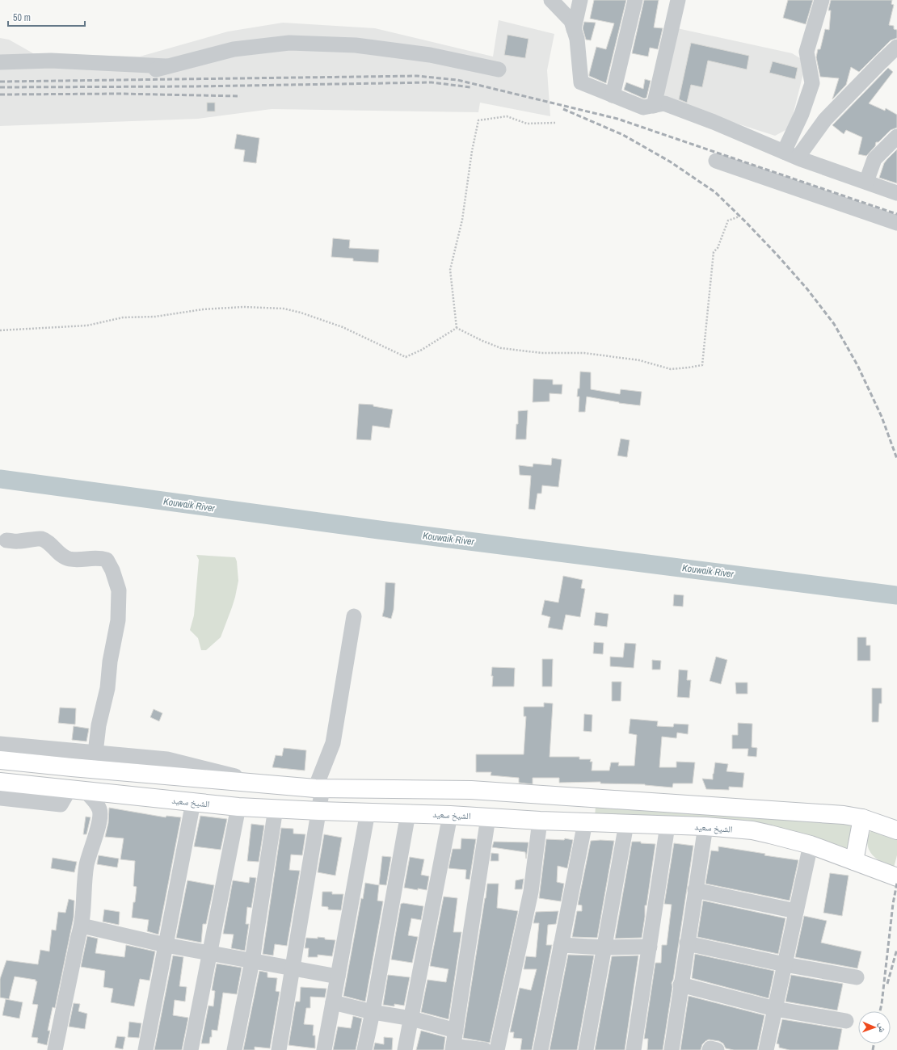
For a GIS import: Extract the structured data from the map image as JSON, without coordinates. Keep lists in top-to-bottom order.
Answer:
{
  "streets": {
    "main road": ["الشيخ سعيد"]
  },
  "water": ["Kouwaik River"],
  "scale_bar": "50 m",
  "north": "right"
}
